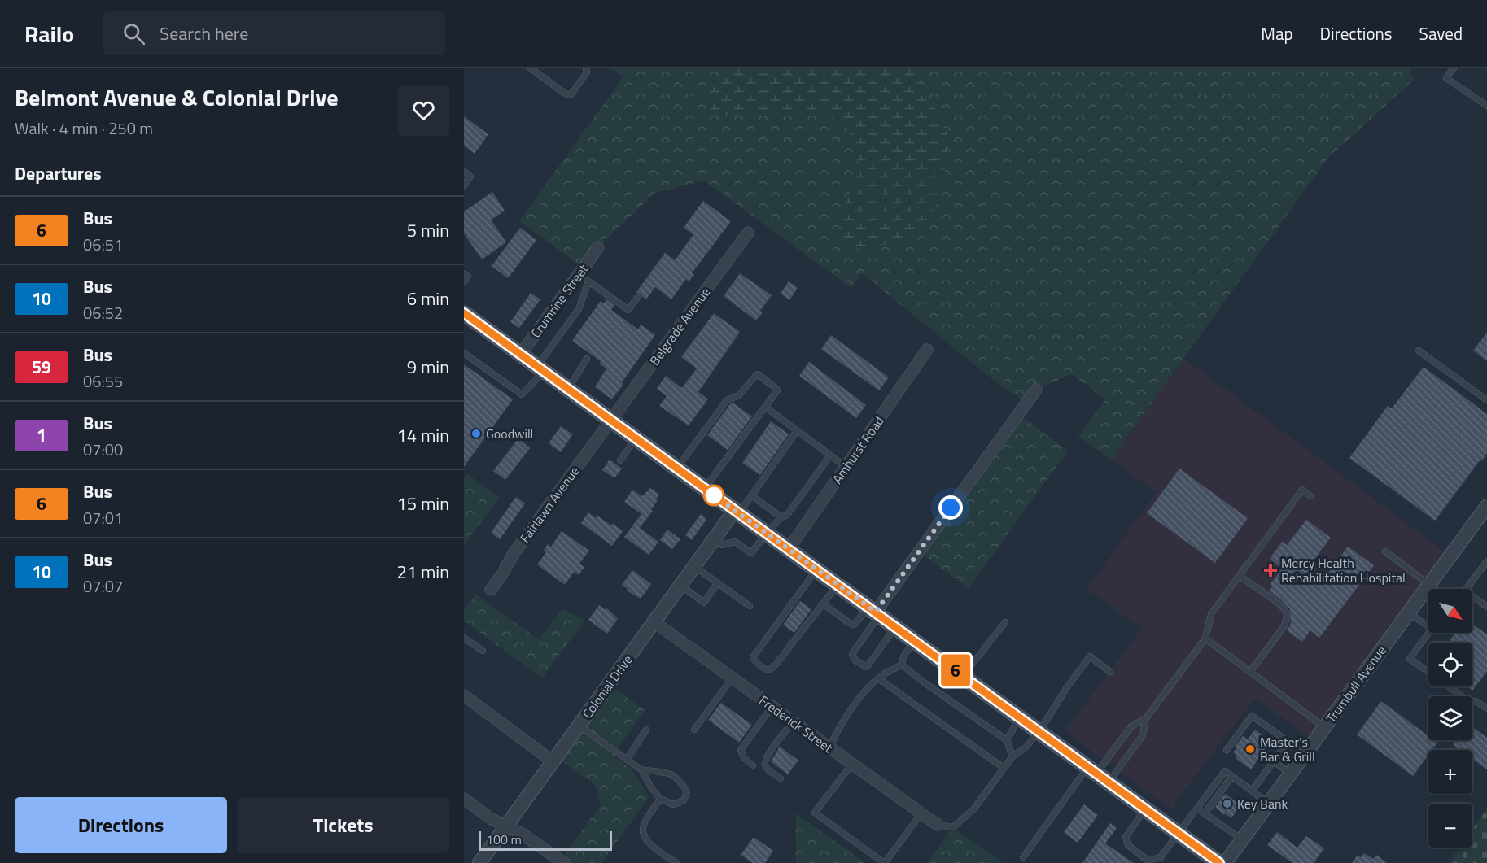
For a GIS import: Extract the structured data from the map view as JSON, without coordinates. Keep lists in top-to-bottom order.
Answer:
{
  "streets": {
    "street": [
      "Crumrine Street",
      "Belgrade Avenue",
      "Amhurst Road",
      "Fairlawn Avenue",
      "Trumbull Avenue",
      "Colonial Drive",
      "Frederick Street"
    ]
  },
  "crossings": [
    ["Belgrade Avenue", "Fairlawn Avenue"],
    ["Colonial Drive", "Frederick Street"]
  ],
  "places": {
    "other": ["Goodwill", "Master's Bar & Grill", "Key Bank"],
    "health": ["Mercy Health Rehabilitation Hospital"]
  },
  "lines": ["bus line 6"],
  "scale_bar": "100 m",
  "north": "bottom right",
  "page": {
    "header": "Railo",
    "search": "Search here",
    "nav": ["Map", "Directions", "Saved"],
    "heading": [
      ["Belmont Avenue & Colonial Drive", "Walk · 4 min · 250 m"],
      "Departures"
    ],
    "on_map": "6",
    "list": [
      {
        "mark": "6",
        "name": "Bus",
        "note": "06:51",
        "value": "5 min"
      },
      {
        "mark": "10",
        "name": "Bus",
        "note": "06:52",
        "value": "6 min"
      },
      {
        "mark": "59",
        "name": "Bus",
        "note": "06:55",
        "value": "9 min"
      },
      {
        "mark": "1",
        "name": "Bus",
        "note": "07:00",
        "value": "14 min"
      },
      {
        "mark": "6",
        "name": "Bus",
        "note": "07:01",
        "value": "15 min"
      },
      {
        "mark": "10",
        "name": "Bus",
        "note": "07:07",
        "value": "21 min"
      }
    ],
    "map_buttons": ["+", "−"],
    "buttons": ["Directions", "Tickets"],
    "scale": "100 m"
  }
}
